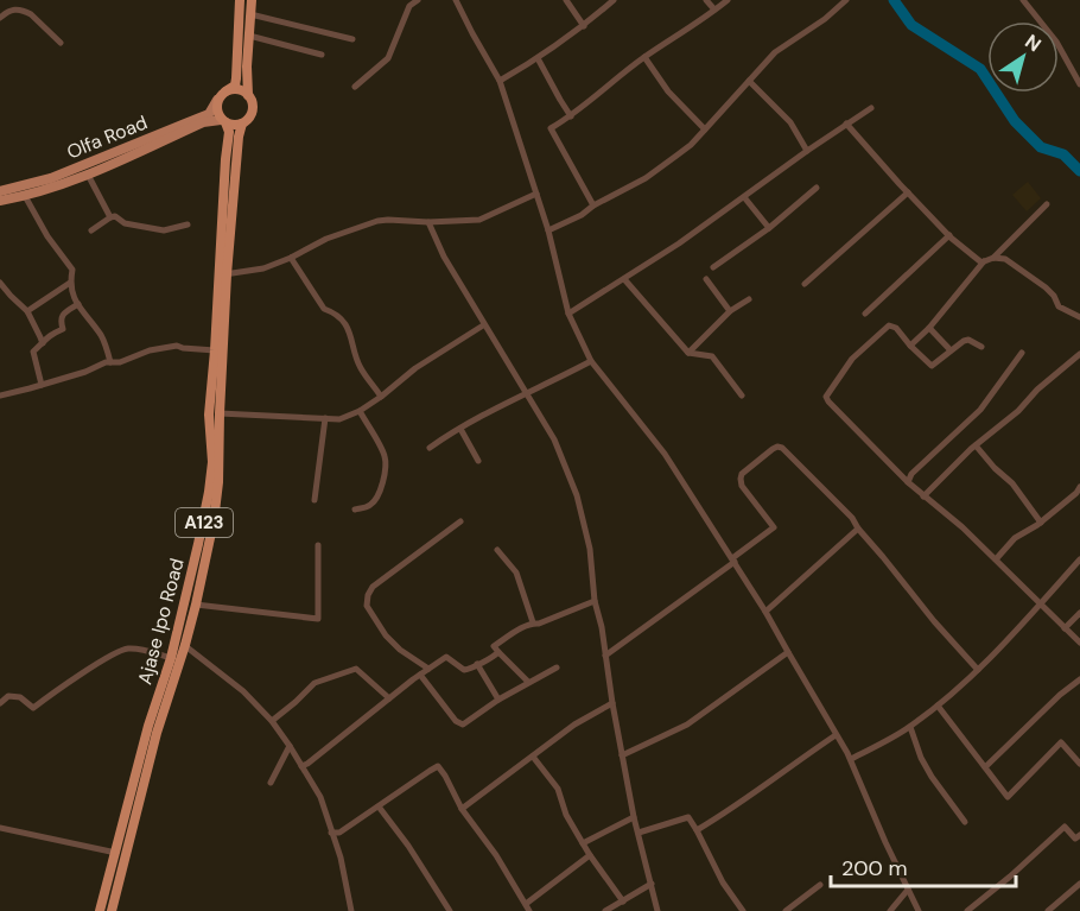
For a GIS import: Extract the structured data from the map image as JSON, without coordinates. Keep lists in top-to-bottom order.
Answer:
{
  "streets": {
    "highway": ["A123", "Ajase Ipo Road"],
    "main road": ["Olfa Road"]
  },
  "crossings": [
    ["Olfa Road", "A123"],
    ["Olfa Road", "Ajase Ipo Road"],
    ["A123", "Ajase Ipo Road"]
  ],
  "scale_bar": "200 m",
  "north": "top right"
}
